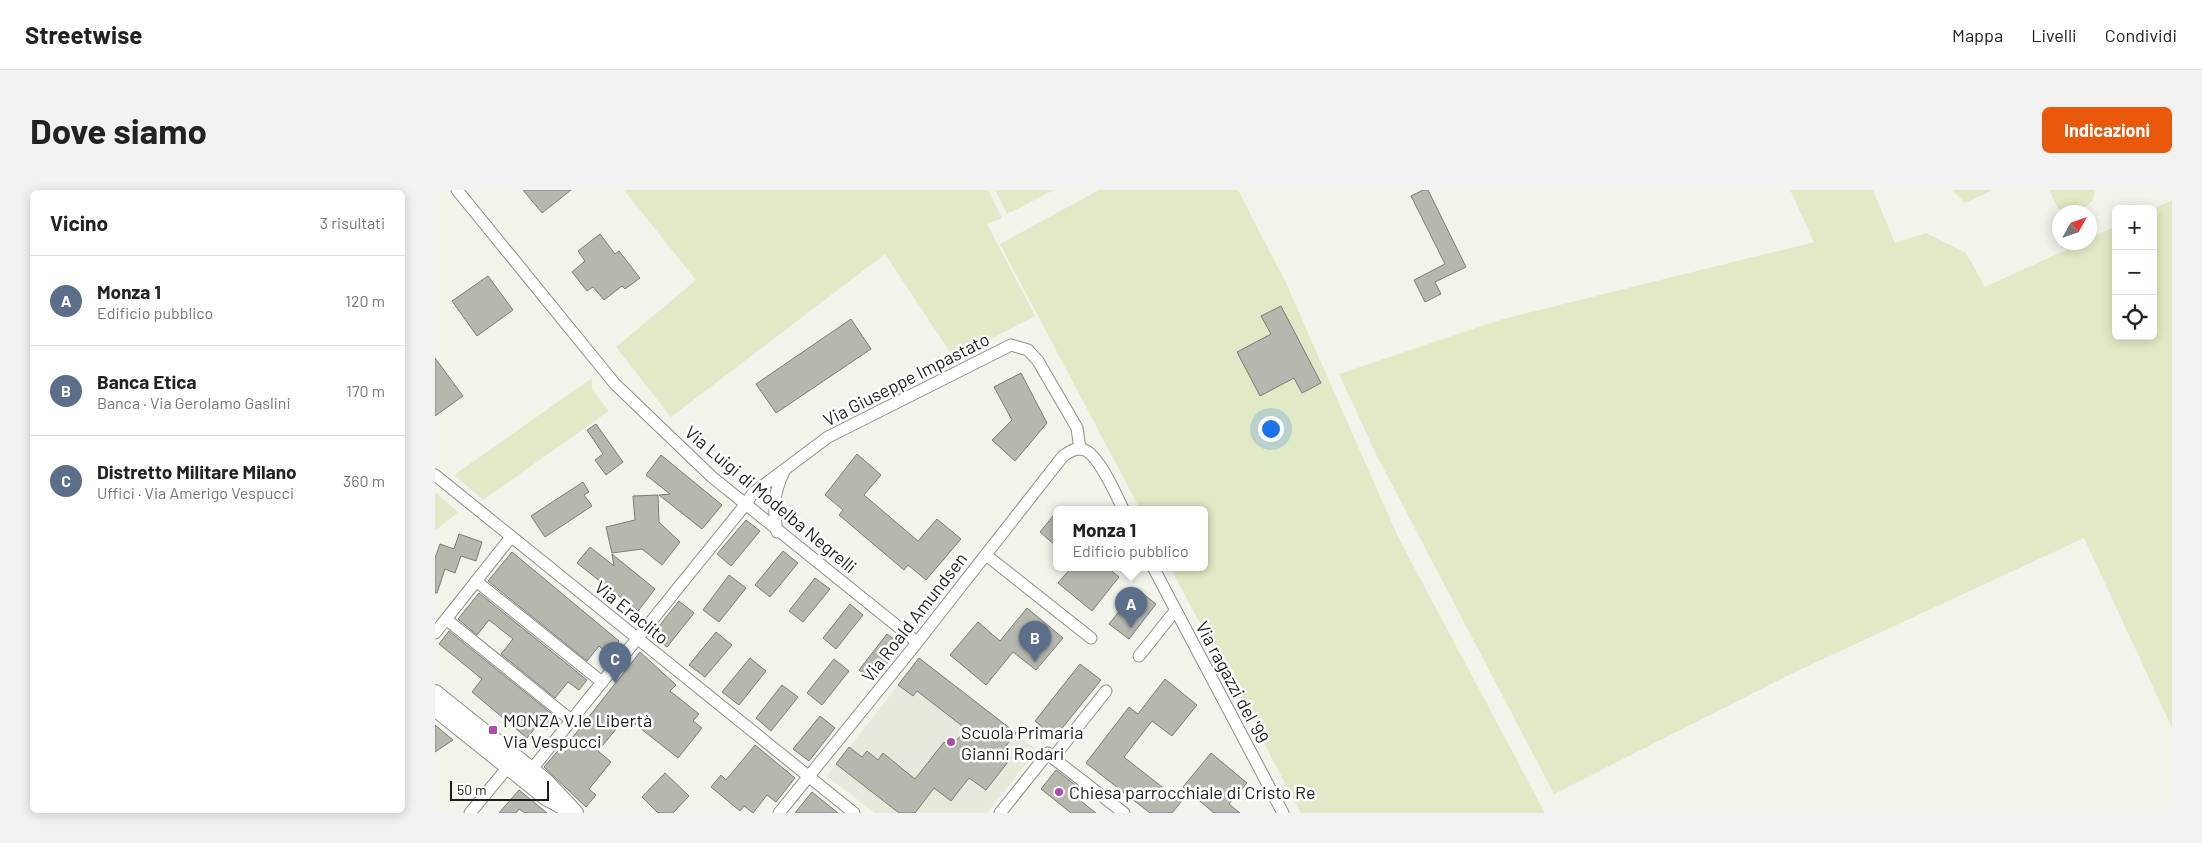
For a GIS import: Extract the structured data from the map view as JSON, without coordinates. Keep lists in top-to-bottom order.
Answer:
{
  "streets": {
    "street": [
      "Via Giuseppe Impastato",
      "Via Luigi di Modelba Negrelli",
      "Via Eraclito",
      "Via Roald Amundsen",
      "Via ragazzi del '99"
    ]
  },
  "crossings": [
    ["Via Giuseppe Impastato", "Via Luigi di Modelba Negrelli"],
    ["Via Giuseppe Impastato", "Via Eraclito"],
    ["Via Giuseppe Impastato", "Via Roald Amundsen"],
    ["Via Luigi di Modelba Negrelli", "Via Roald Amundsen"],
    ["Via Eraclito", "Via Roald Amundsen"]
  ],
  "places": {
    "transit": ["MONZA V.le Libertà Via Vespucci"],
    "other": ["Scuola Primaria Gianni Rodari", "Chiesa parrocchiale di Cristo Re"]
  },
  "scale_bar": "50 m",
  "north": "top right",
  "page": {
    "header": "Streetwise",
    "nav": ["Mappa", "Livelli", "Condividi"],
    "buttons": "Indicazioni",
    "title": "Dove siamo",
    "heading": ["Vicino", "3 risultati"],
    "map_buttons": ["+", "−"],
    "list": [
      {
        "mark": "A",
        "name": "Monza 1",
        "note": "Edificio pubblico",
        "value": "120 m"
      },
      {
        "mark": "B",
        "name": "Banca Etica",
        "note": "Banca · Via Gerolamo Gaslini",
        "value": "170 m"
      },
      {
        "mark": "C",
        "name": "Distretto Militare Milano",
        "note": "Uffici · Via Amerigo Vespucci",
        "value": "360 m"
      }
    ],
    "popup": ["Monza 1", "Edificio pubblico"],
    "pins": ["A", "B", "C"],
    "scale": "50 m"
  }
}
